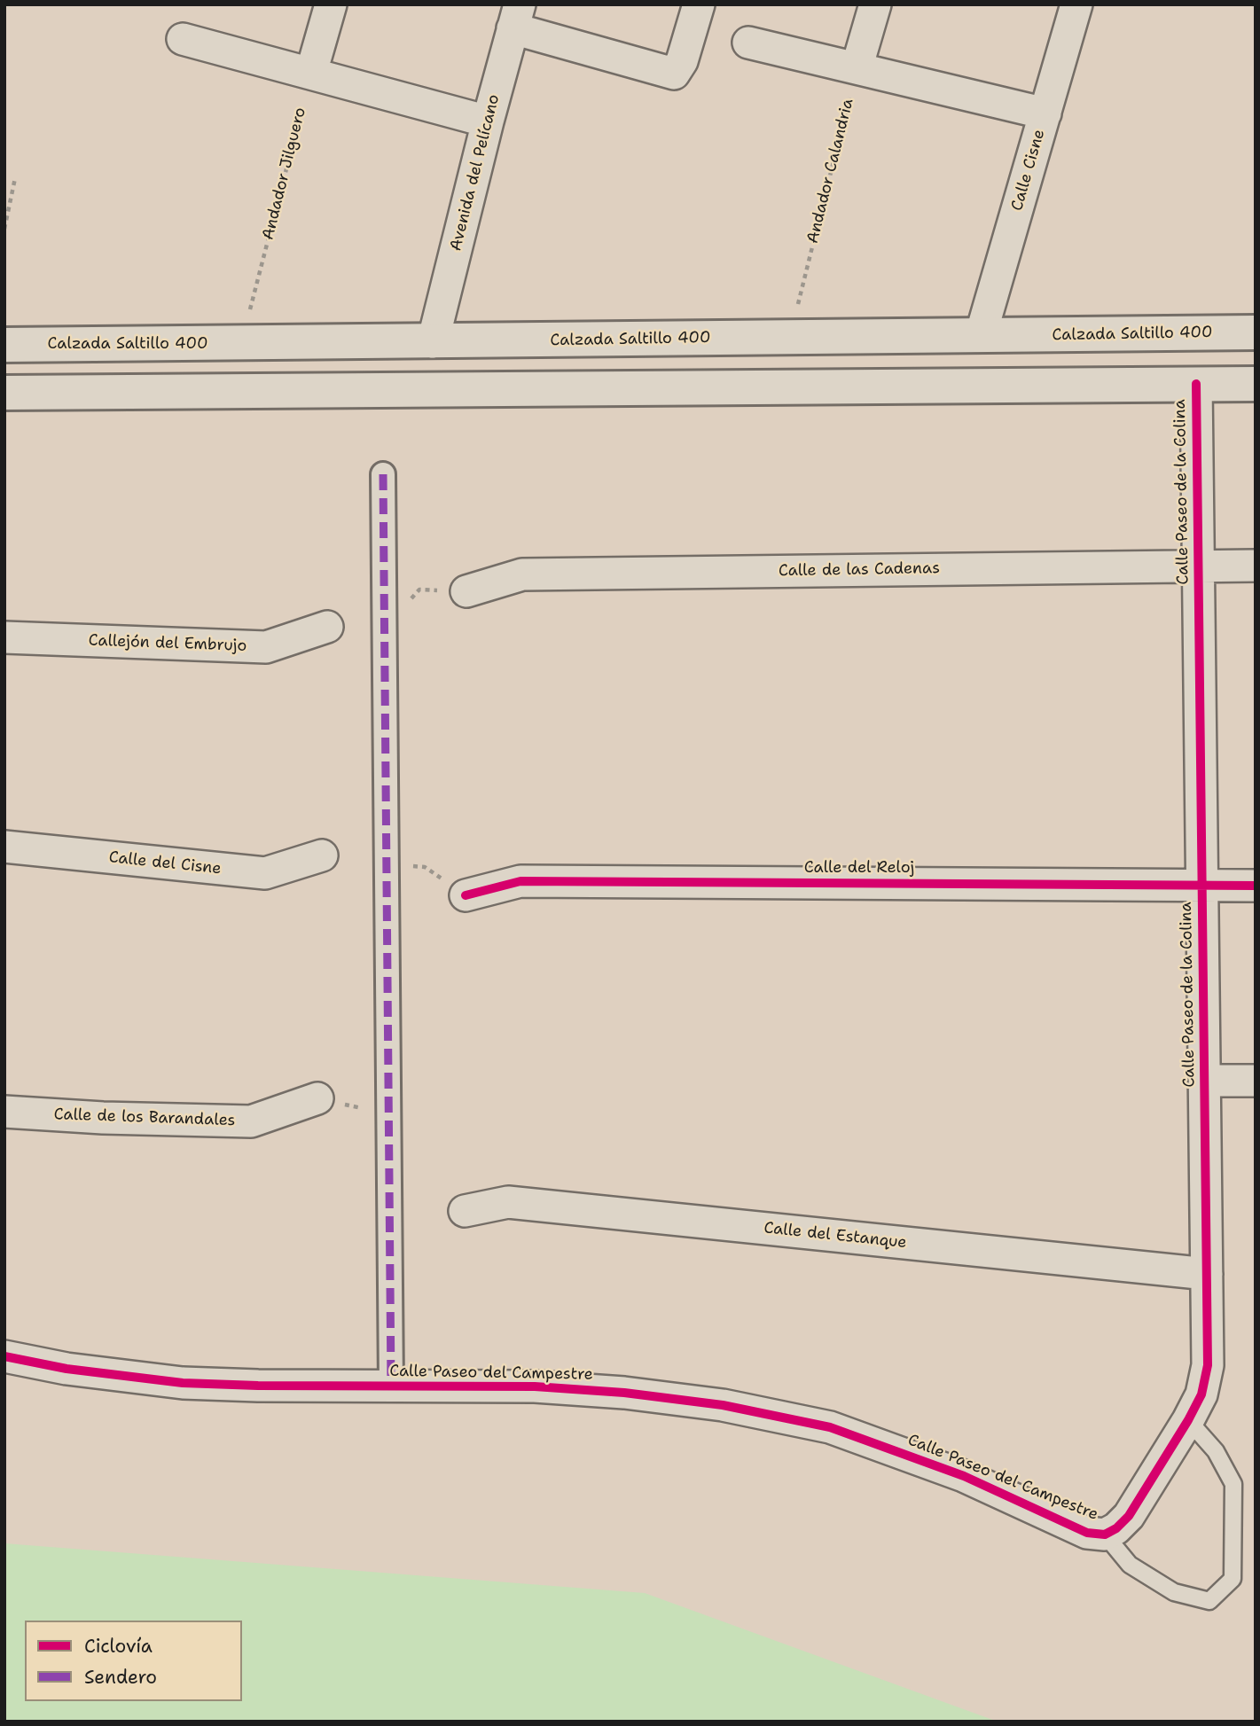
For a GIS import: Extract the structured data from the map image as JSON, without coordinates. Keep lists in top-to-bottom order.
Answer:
{
  "streets": {
    "main road": ["Calzada Saltillo 400"],
    "street": [
      "Calle Cisne",
      "Avenida del Pelícano",
      "Calle Paseo de la Colina",
      "Calle de las Cadenas",
      "Callejón del Embrujo",
      "Calle del Cisne",
      "Calle del Reloj",
      "Calle de los Barandales",
      "Calle del Estanque",
      "Calle Paseo del Campestre"
    ],
    "path": ["Andador Calandria", "Andador Jilguero"]
  },
  "crossings": [
    ["Calle Cisne", "Calzada Saltillo 400"],
    ["Andador Calandria", "Calzada Saltillo 400"],
    ["Avenida del Pelícano", "Calzada Saltillo 400"],
    ["Andador Jilguero", "Calzada Saltillo 400"],
    ["Calle Paseo de la Colina", "Calle de las Cadenas"],
    ["Calle Paseo de la Colina", "Calle del Reloj"],
    ["Calle Paseo de la Colina", "Calle del Estanque"],
    ["Calle Paseo de la Colina", "Calle Paseo del Campestre"]
  ],
  "legend": ["Ciclovía", "Sendero"]
}
